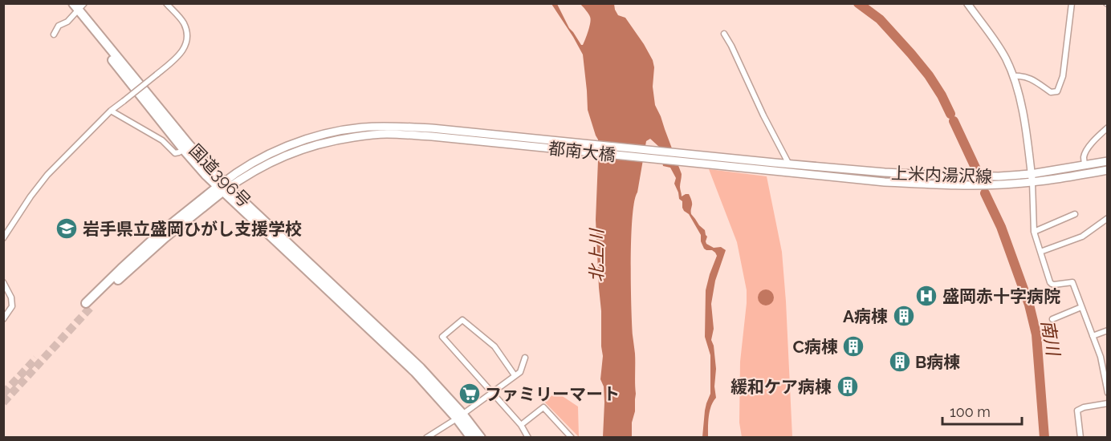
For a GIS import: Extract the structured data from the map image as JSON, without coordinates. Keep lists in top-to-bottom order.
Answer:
{
  "streets": {
    "highway": ["国道396号"],
    "main road": ["都南大橋", "上米内湯沢線"]
  },
  "crossings": [
    ["都南大橋", "上米内湯沢線"]
  ],
  "water": ["北上川", "南川"],
  "places": {
    "school or university": ["岩手県立盛岡ひがし支援学校"],
    "hospital": ["盛岡赤十字病院"],
    "building": [
      "A病棟",
      "C病棟",
      "B病棟",
      "緩和ケア病棟"
    ],
    "supermarket": ["ファミリーマート"]
  },
  "scale_bar": "100 m"
}
